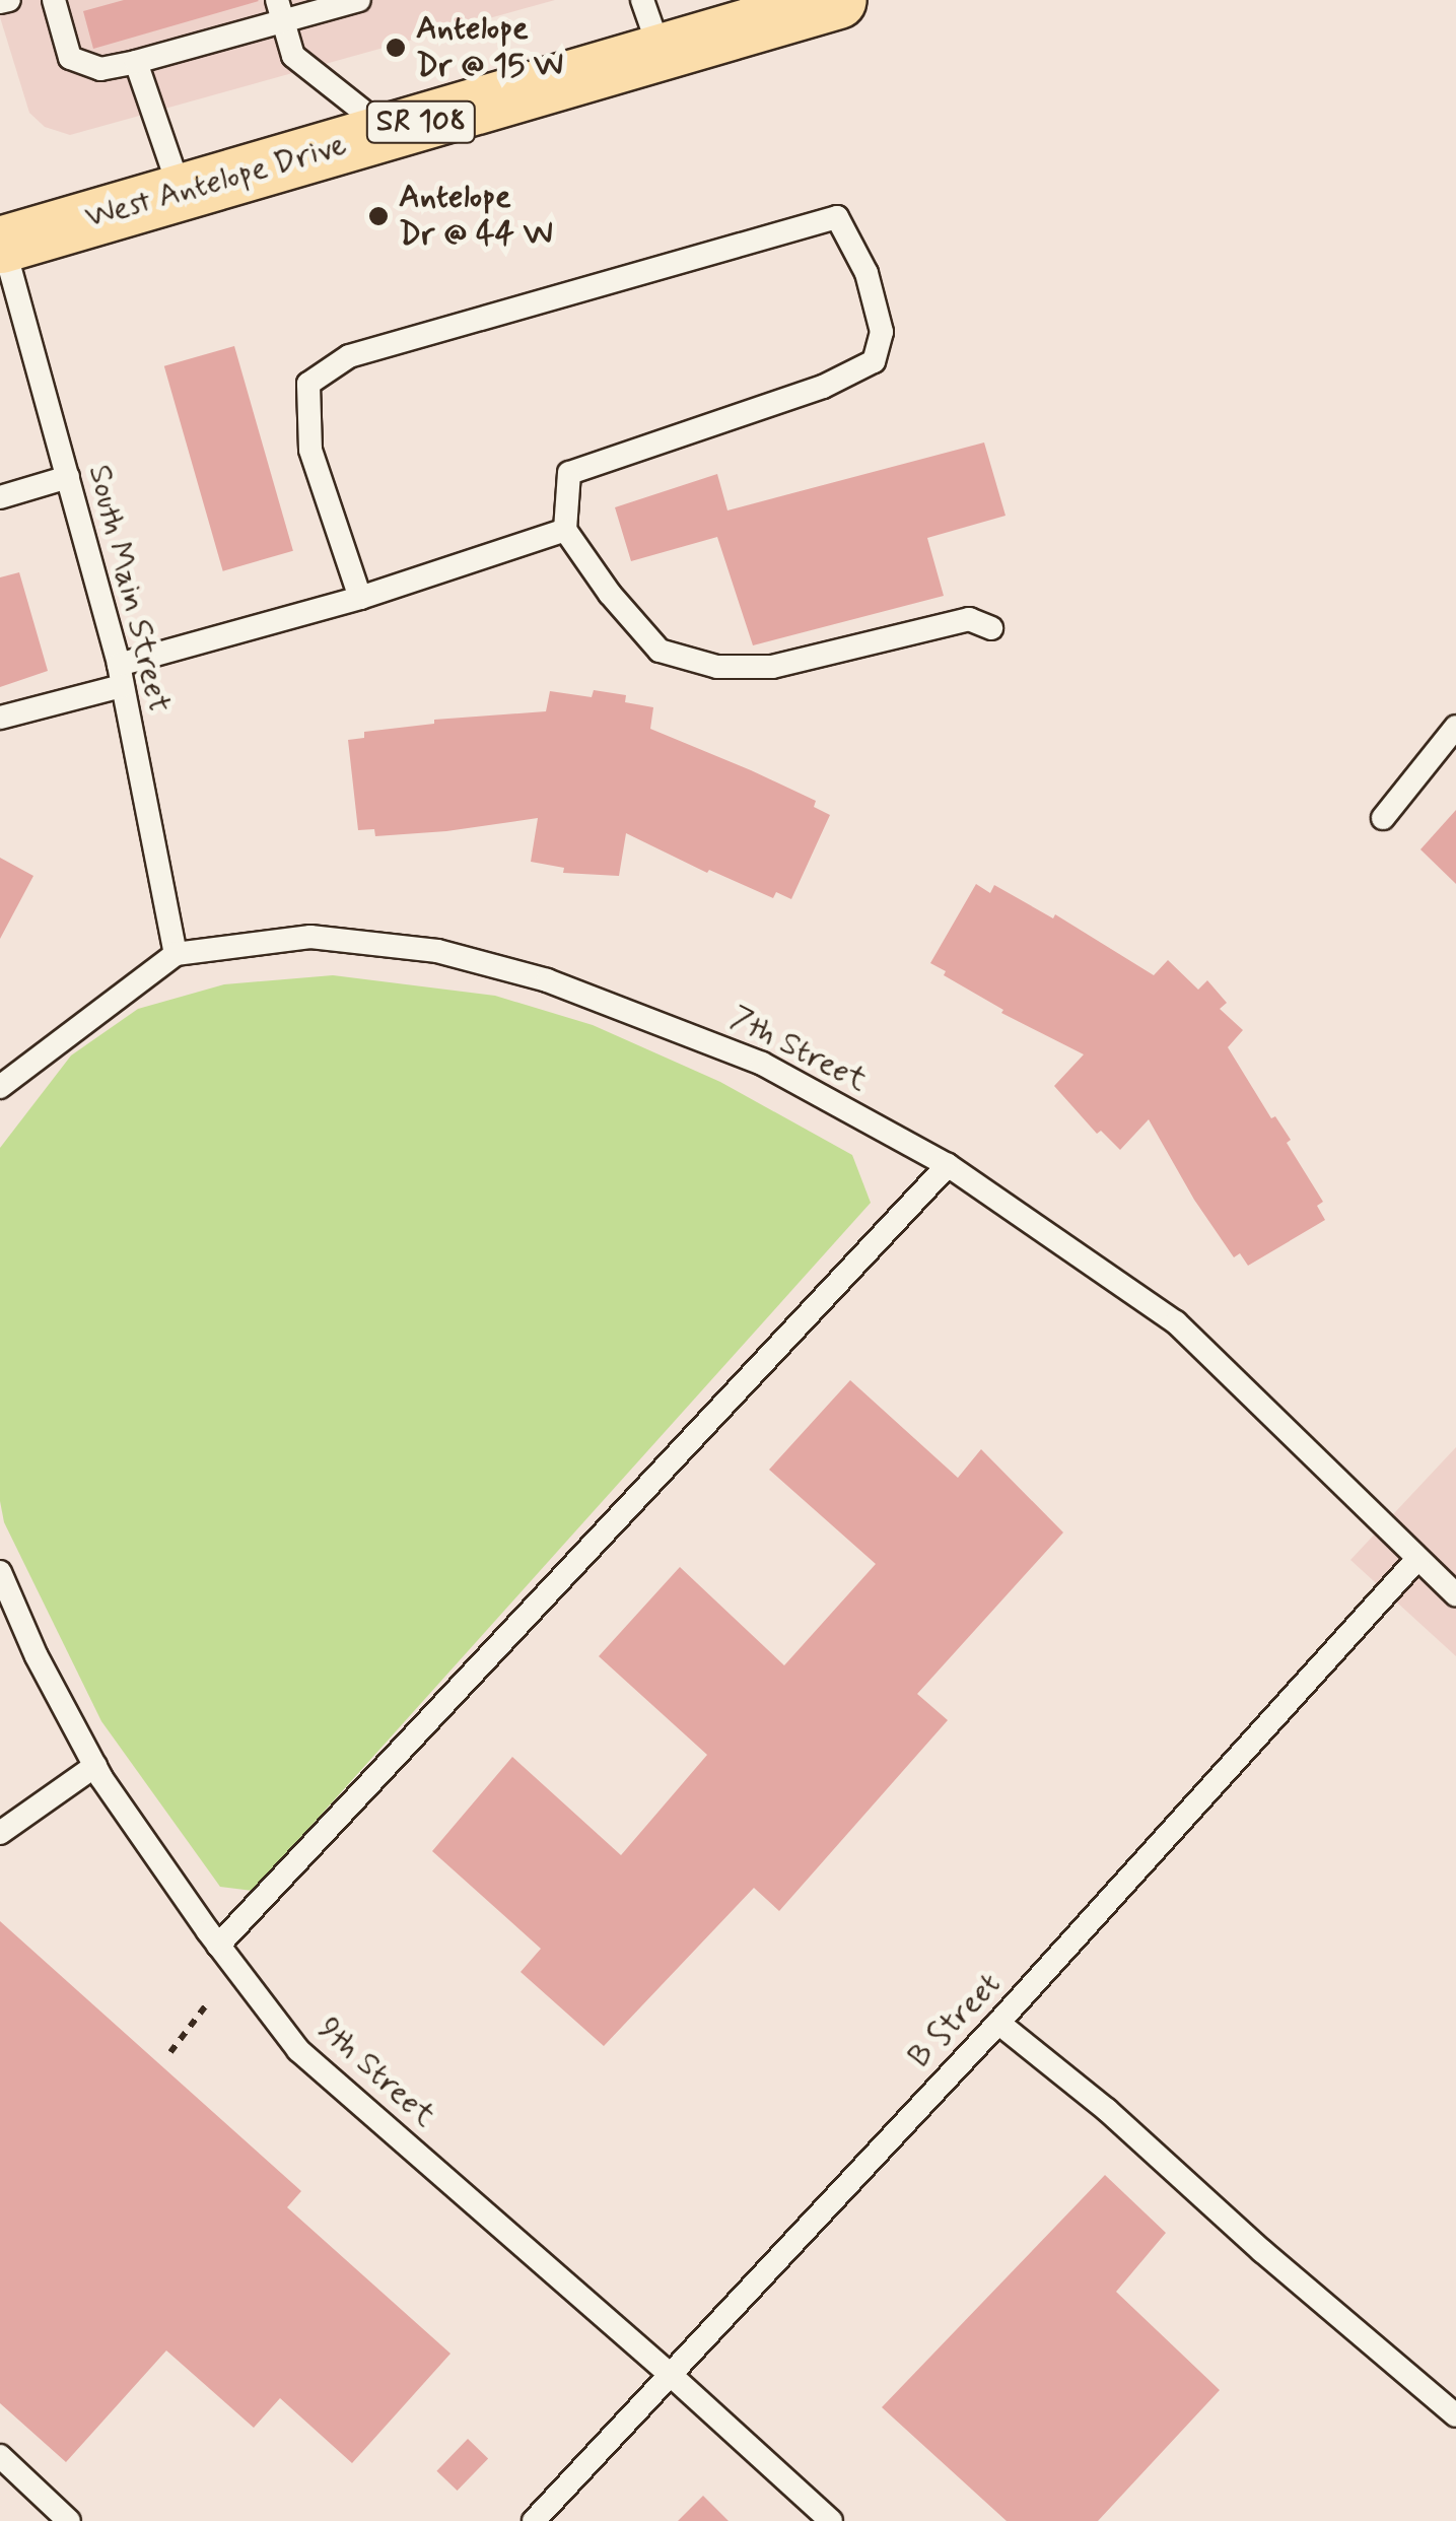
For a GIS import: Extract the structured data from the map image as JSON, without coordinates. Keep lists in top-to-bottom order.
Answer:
{
  "streets": {
    "main road": ["SR 108", "West Antelope Drive"],
    "lane": [
      "South Main Street",
      "7th Street",
      "B Street",
      "9th Street"
    ]
  },
  "crossings": [
    ["West Antelope Drive", "South Main Street"],
    ["South Main Street", "7th Street"],
    ["7th Street", "B Street"],
    ["B Street", "9th Street"]
  ],
  "places": ["Antelope Dr @ 15 W", "Antelope Dr @ 44 W"]
}
